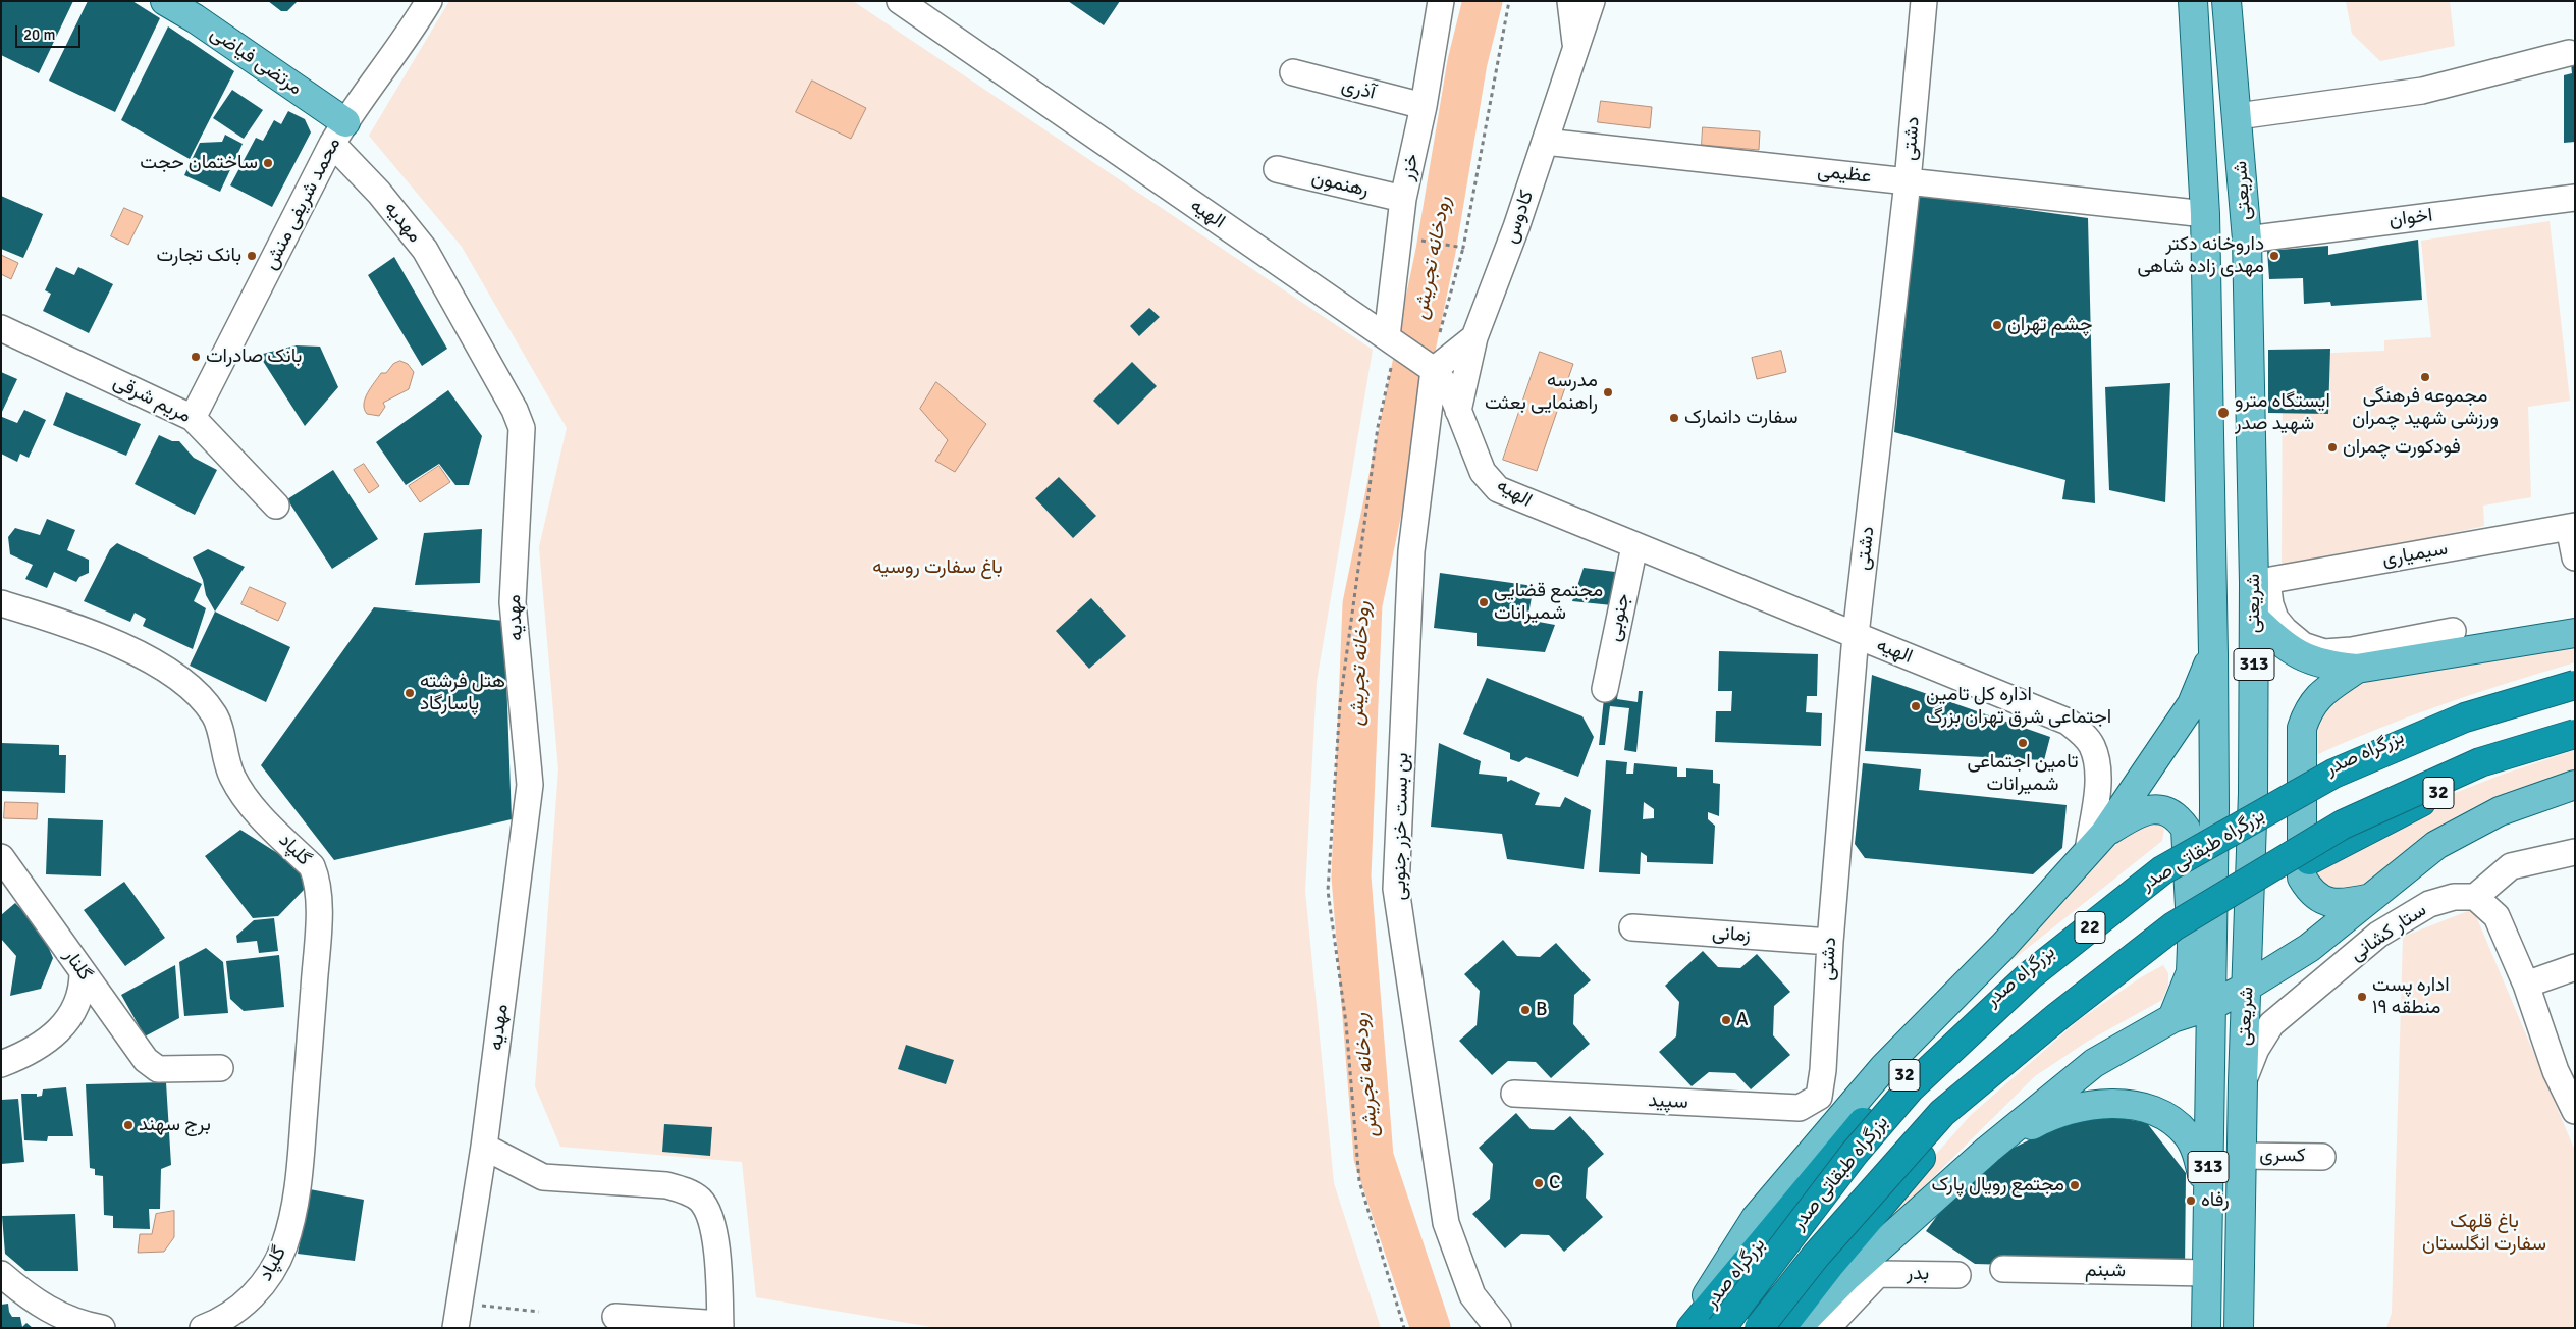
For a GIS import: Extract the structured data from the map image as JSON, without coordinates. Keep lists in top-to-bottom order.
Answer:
{
  "streets": {
    "highway": [
      "بزرگراه صدر",
      "32",
      "بزرگراه طبقاتی صدر",
      "22"
    ],
    "main road": ["مرتضی فیاضی", "شریعتی", "313"],
    "street": [
      "آذری",
      "دشتی",
      "خزر",
      "عظیمی",
      "رهنمون",
      "محمد شریفی منش",
      "الهیه",
      "کادوس",
      "اخوان",
      "مهدیه",
      "مریم شرقی",
      "سیمیاری",
      "جنوبی",
      "بن بست خزر جنوبی",
      "گلپاد",
      "ستار کشانی",
      "زمانی",
      "گلنار",
      "سپید",
      "کسری",
      "شبنم",
      "بدر"
    ]
  },
  "crossings": [
    ["مرتضی فیاضی", "محمد شریفی منش"],
    ["مرتضی فیاضی", "مهدیه"],
    ["آذری", "خزر"],
    ["دشتی", "عظیمی"],
    ["دشتی", "الهیه"],
    ["دشتی", "زمانی"],
    ["دشتی", "سپید"],
    ["خزر", "رهنمون"],
    ["خزر", "الهیه"],
    ["عظیمی", "شریعتی"],
    ["عظیمی", "کادوس"],
    ["شریعتی", "اخوان"],
    ["شریعتی", "سیمیاری"],
    ["شریعتی", "ستار کشانی"],
    ["شریعتی", "کسری"],
    ["شریعتی", "شبنم"],
    ["محمد شریفی منش", "مهدیه"],
    ["محمد شریفی منش", "مریم شرقی"],
    ["الهیه", "کادوس"],
    ["الهیه", "جنوبی"],
    ["الهیه", "بن بست خزر جنوبی"]
  ],
  "water": ["رودخانه تجریش"],
  "parks": ["باغ سفارت روسیه", "باغ قلهک سفارت انگلستان"],
  "places": [
    "ساختمان حجت",
    "بانک تجارت",
    "داروخانه دکتر مهدی زاده شاهی",
    "چشم تهران",
    "بانک صادرات",
    "مجموعه فرهنگی ورزشی شهید چمران",
    "مدرسه راهنمایی بعثت",
    "ایستگاه مترو شهید صدر",
    "سفارت دانمارک",
    "فودکورت چمران",
    "مجتمع قضایی شمیرانات",
    "هتل فرشته پاسارگاد",
    "اداره کل تامین اجتماعی شرق تهران بزرگ",
    "تامین اجتماعی شمیرانات",
    "اداره پست منطقه ۱۹",
    "B",
    "A",
    "برج سهند",
    "C",
    "مجتمع رویال پارک",
    "رفاه"
  ],
  "scale_bar": "20 m"
}
